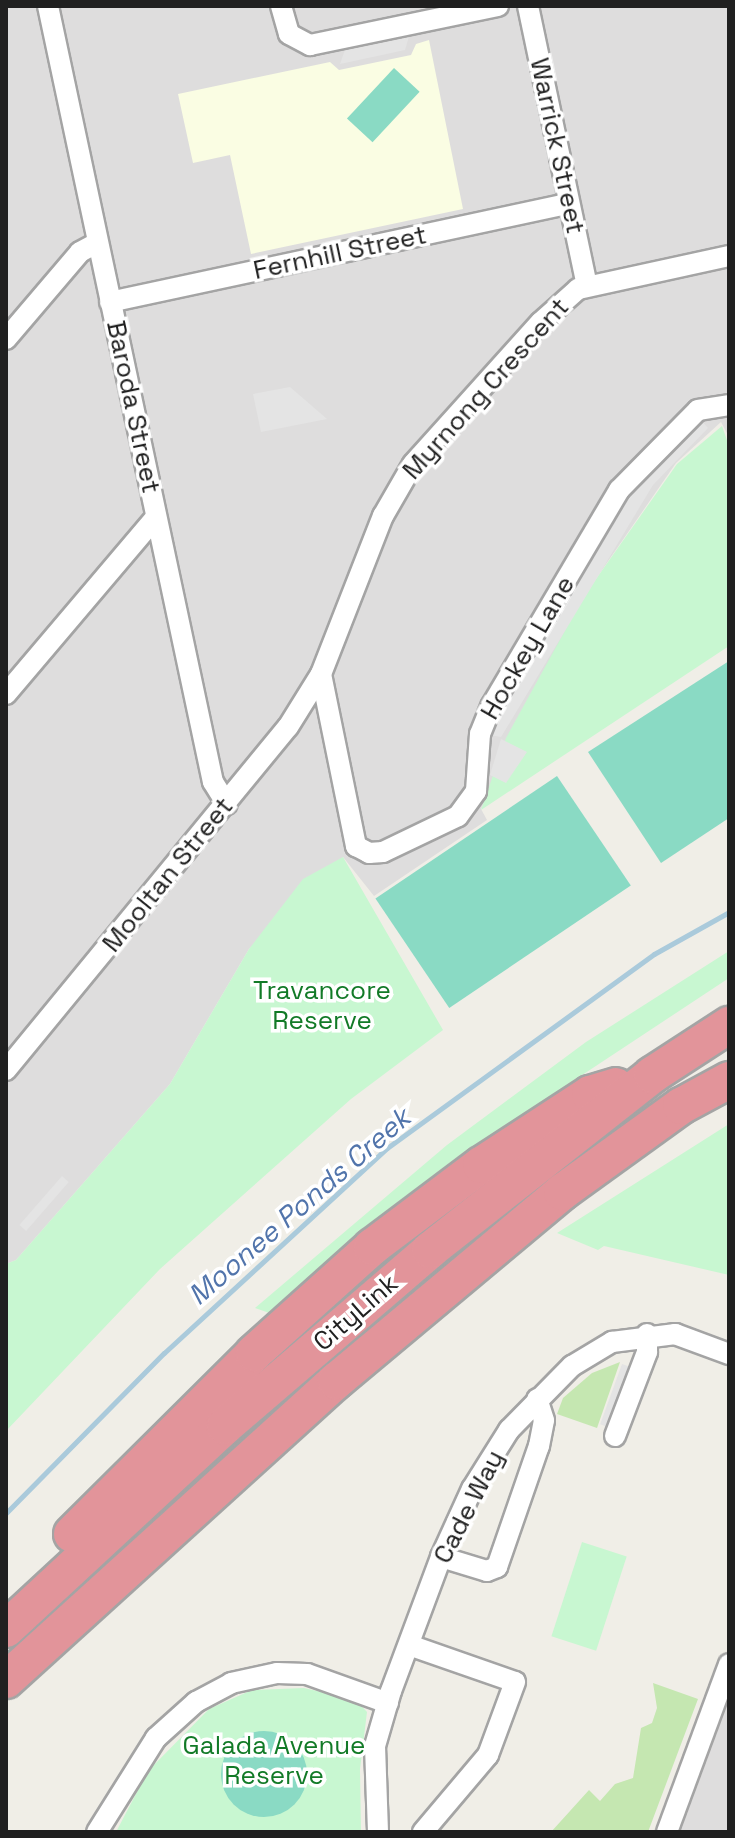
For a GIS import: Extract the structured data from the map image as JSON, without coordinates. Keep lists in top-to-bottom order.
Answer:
{
  "streets": {
    "highway": ["CityLink"],
    "street": [
      "Warrick Street",
      "Fernhill Street",
      "Myrnong Crescent",
      "Baroda Street",
      "Hockey Lane",
      "Mooltan Street",
      "Cade Way"
    ]
  },
  "crossings": [
    ["Warrick Street", "Fernhill Street"],
    ["Warrick Street", "Myrnong Crescent"],
    ["Fernhill Street", "Baroda Street"],
    ["Myrnong Crescent", "Hockey Lane"],
    ["Myrnong Crescent", "Mooltan Street"],
    ["Baroda Street", "Mooltan Street"],
    ["Hockey Lane", "Mooltan Street"]
  ],
  "water": ["Moonee Ponds Creek"],
  "parks": ["Travancore Reserve", "Galada Avenue Reserve"]
}
